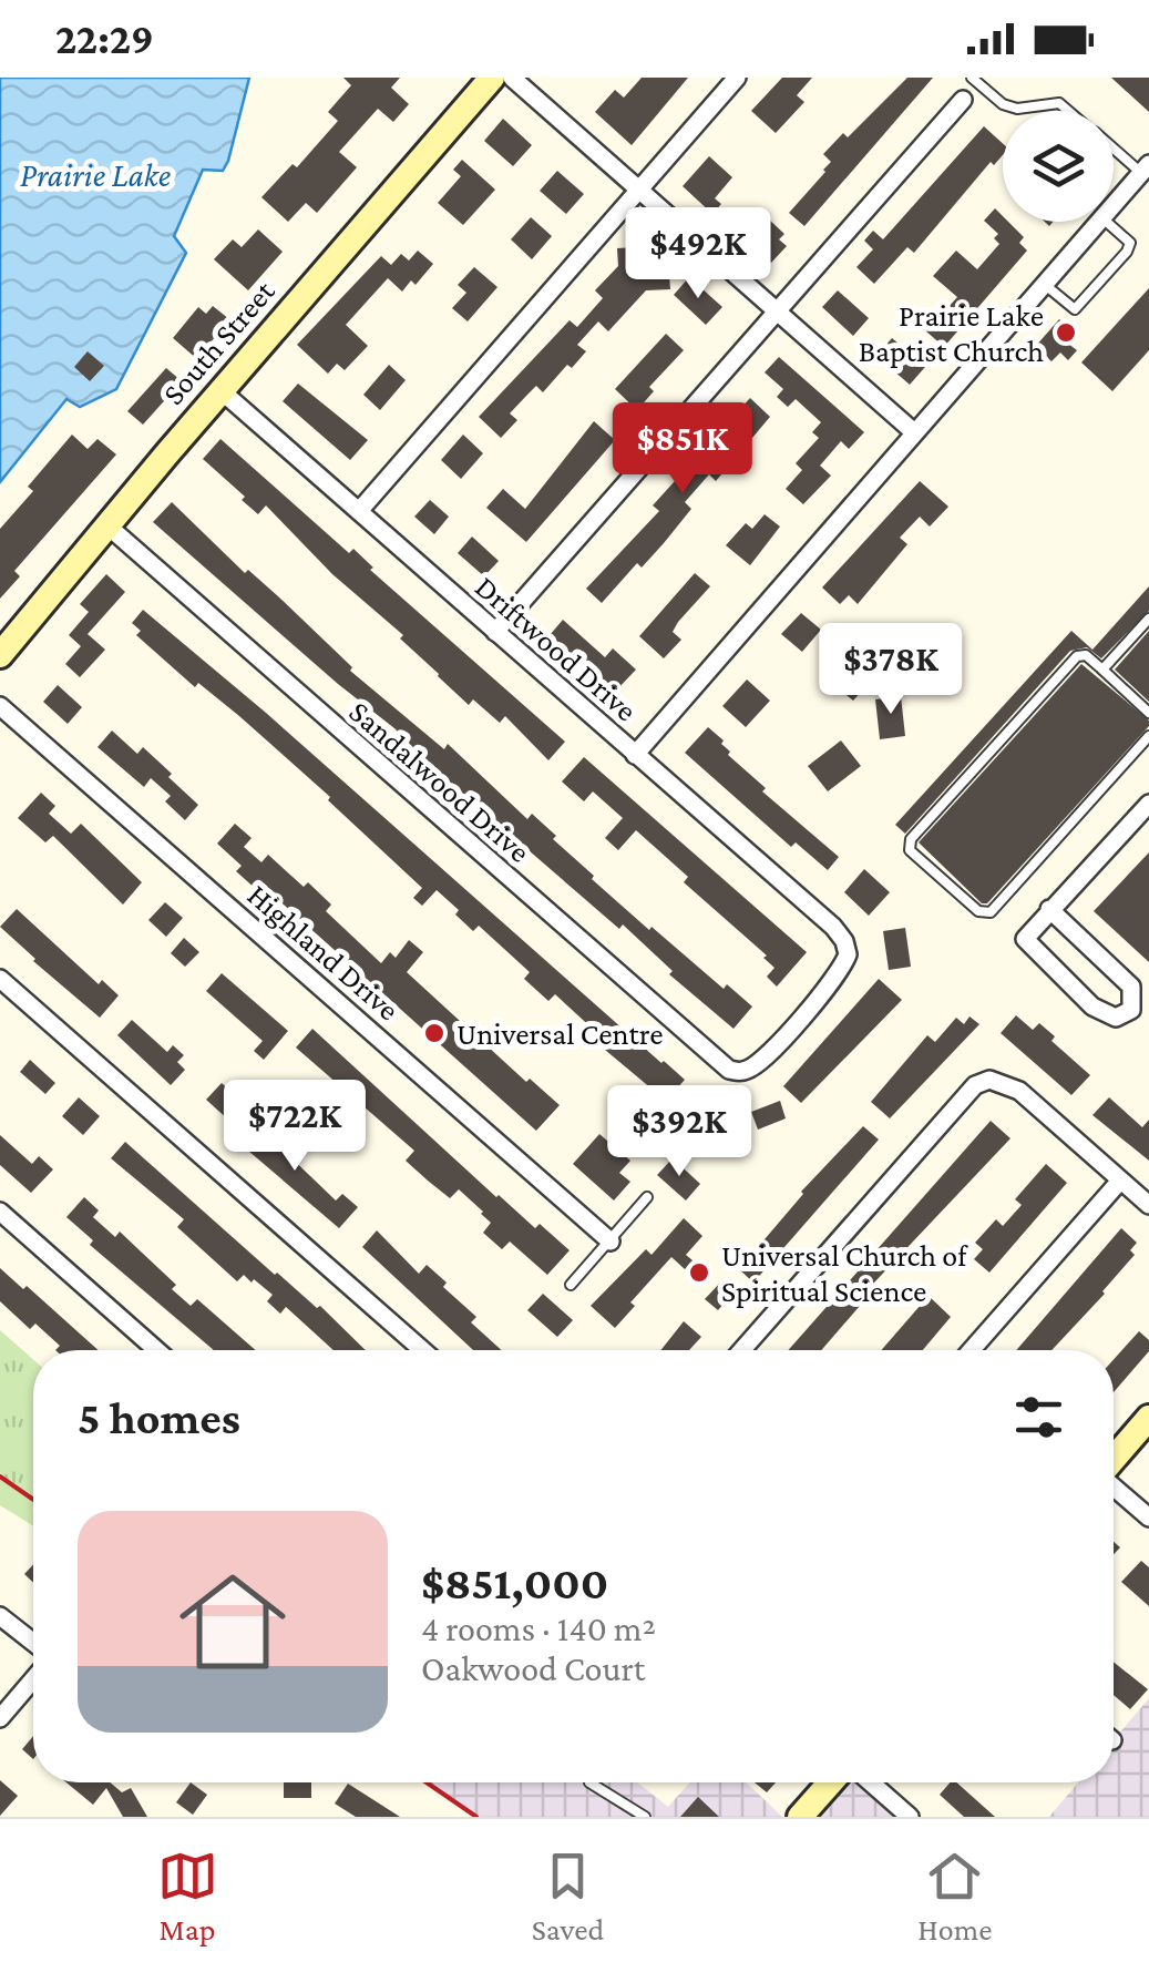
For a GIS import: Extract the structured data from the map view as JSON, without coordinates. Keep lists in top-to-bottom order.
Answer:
{
  "streets": {
    "street": [
      "South Street",
      "Driftwood Drive",
      "Sandalwood Drive",
      "Highland Drive"
    ]
  },
  "crossings": [
    ["South Street", "Driftwood Drive"],
    ["South Street", "Sandalwood Drive"],
    ["Driftwood Drive", "Sandalwood Drive"]
  ],
  "water": ["Prairie Lake"],
  "places": ["Prairie Lake Baptist Church", "Universal Centre", "Universal Church of Spiritual Science"],
  "page": {
    "status": "22:29",
    "price": [
      "$492K",
      "$851K",
      "$378K",
      "$722K",
      "$392K"
    ],
    "heading": "5 homes",
    "list": [
      {
        "name": "$851,000",
        "note": "4 rooms · 140 m² · Oakwood Court"
      }
    ],
    "tabs": ["Map", "Saved", "Home"]
  }
}
